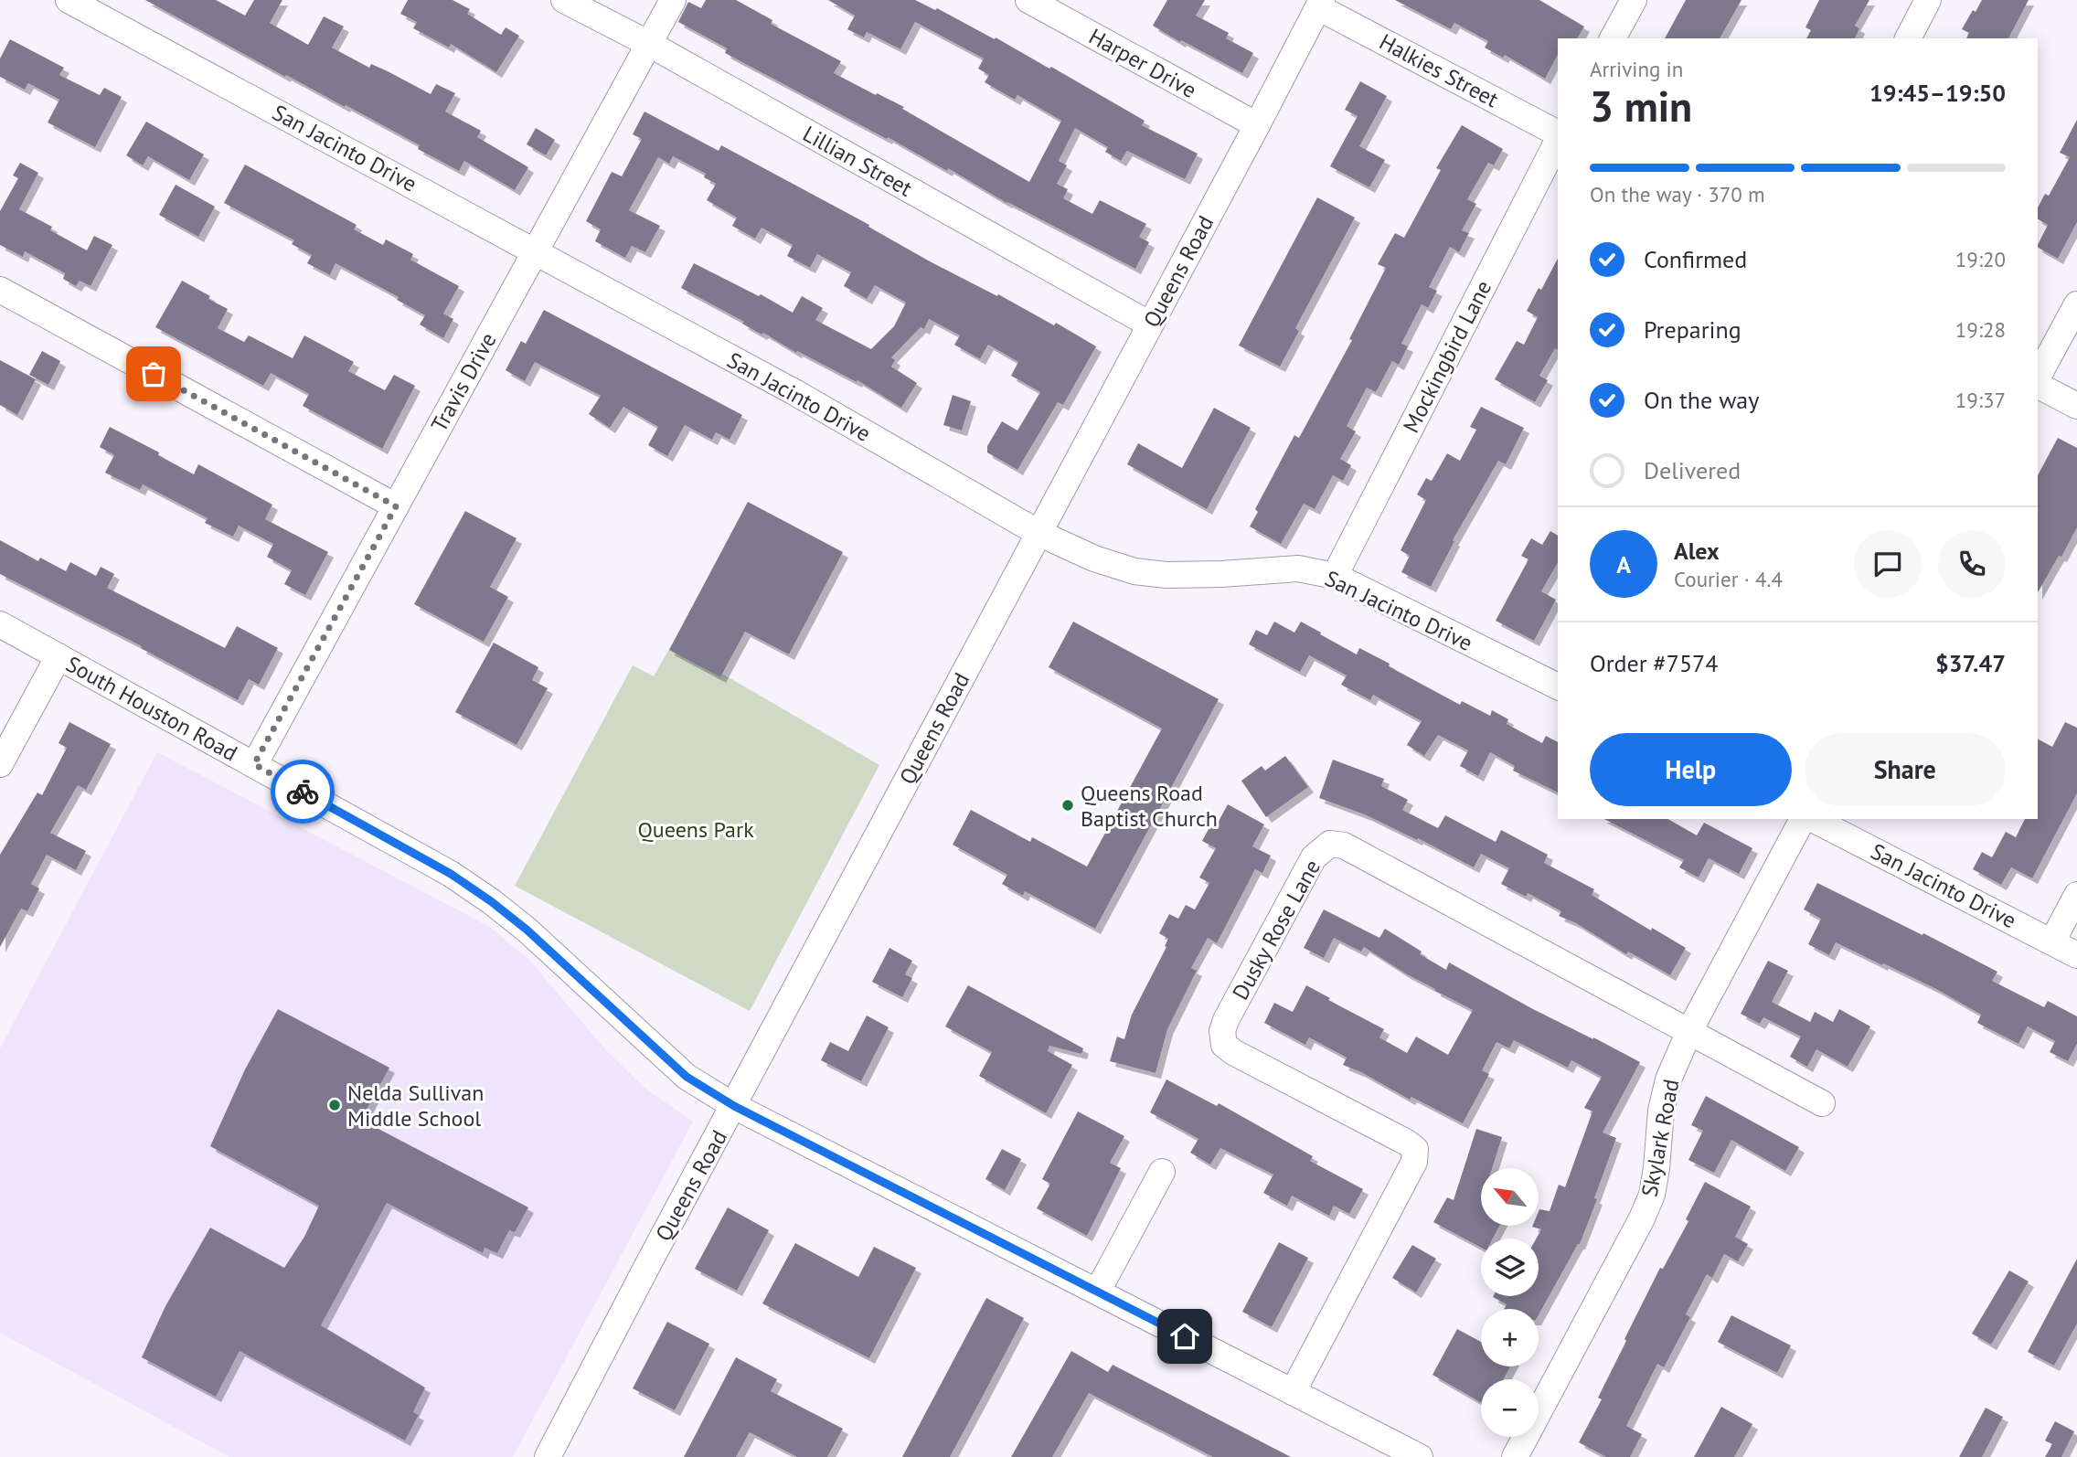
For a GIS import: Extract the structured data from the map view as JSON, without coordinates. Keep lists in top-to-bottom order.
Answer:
{
  "streets": {
    "street": [
      "Harper Drive",
      "Halkies Street",
      "San Jacinto Drive",
      "Lillian Street",
      "Queens Road",
      "Mockingbird Lane",
      "Travis Drive",
      "South Houston Road",
      "Dusky Rose Lane",
      "Skylark Road"
    ]
  },
  "crossings": [
    ["Harper Drive", "Queens Road"],
    ["Halkies Street", "Queens Road"],
    ["San Jacinto Drive", "Queens Road"],
    ["San Jacinto Drive", "Mockingbird Lane"],
    ["San Jacinto Drive", "Travis Drive"],
    ["Lillian Street", "Queens Road"],
    ["Lillian Street", "Travis Drive"],
    ["Queens Road", "South Houston Road"],
    ["Travis Drive", "South Houston Road"],
    ["South Houston Road", "Dusky Rose Lane"],
    ["Dusky Rose Lane", "Skylark Road"]
  ],
  "parks": ["Queens Park"],
  "places": ["Queens Road Baptist Church", "Nelda Sullivan Middle School"],
  "north": "top left",
  "page": {
    "heading": ["3 min", "Arriving in", "19:45–19:50"],
    "panel": [
      "Alex",
      "Courier · 4.4",
      "Order #7574",
      "$37.47"
    ],
    "bar": "On the way · 370 m",
    "list": [
      ["Confirmed", "19:20"],
      ["Preparing", "19:28"],
      ["On the way", "19:37"],
      "Delivered"
    ],
    "round": "A",
    "buttons": ["Help", "Share"],
    "map_buttons": ["+", "−"]
  }
}
